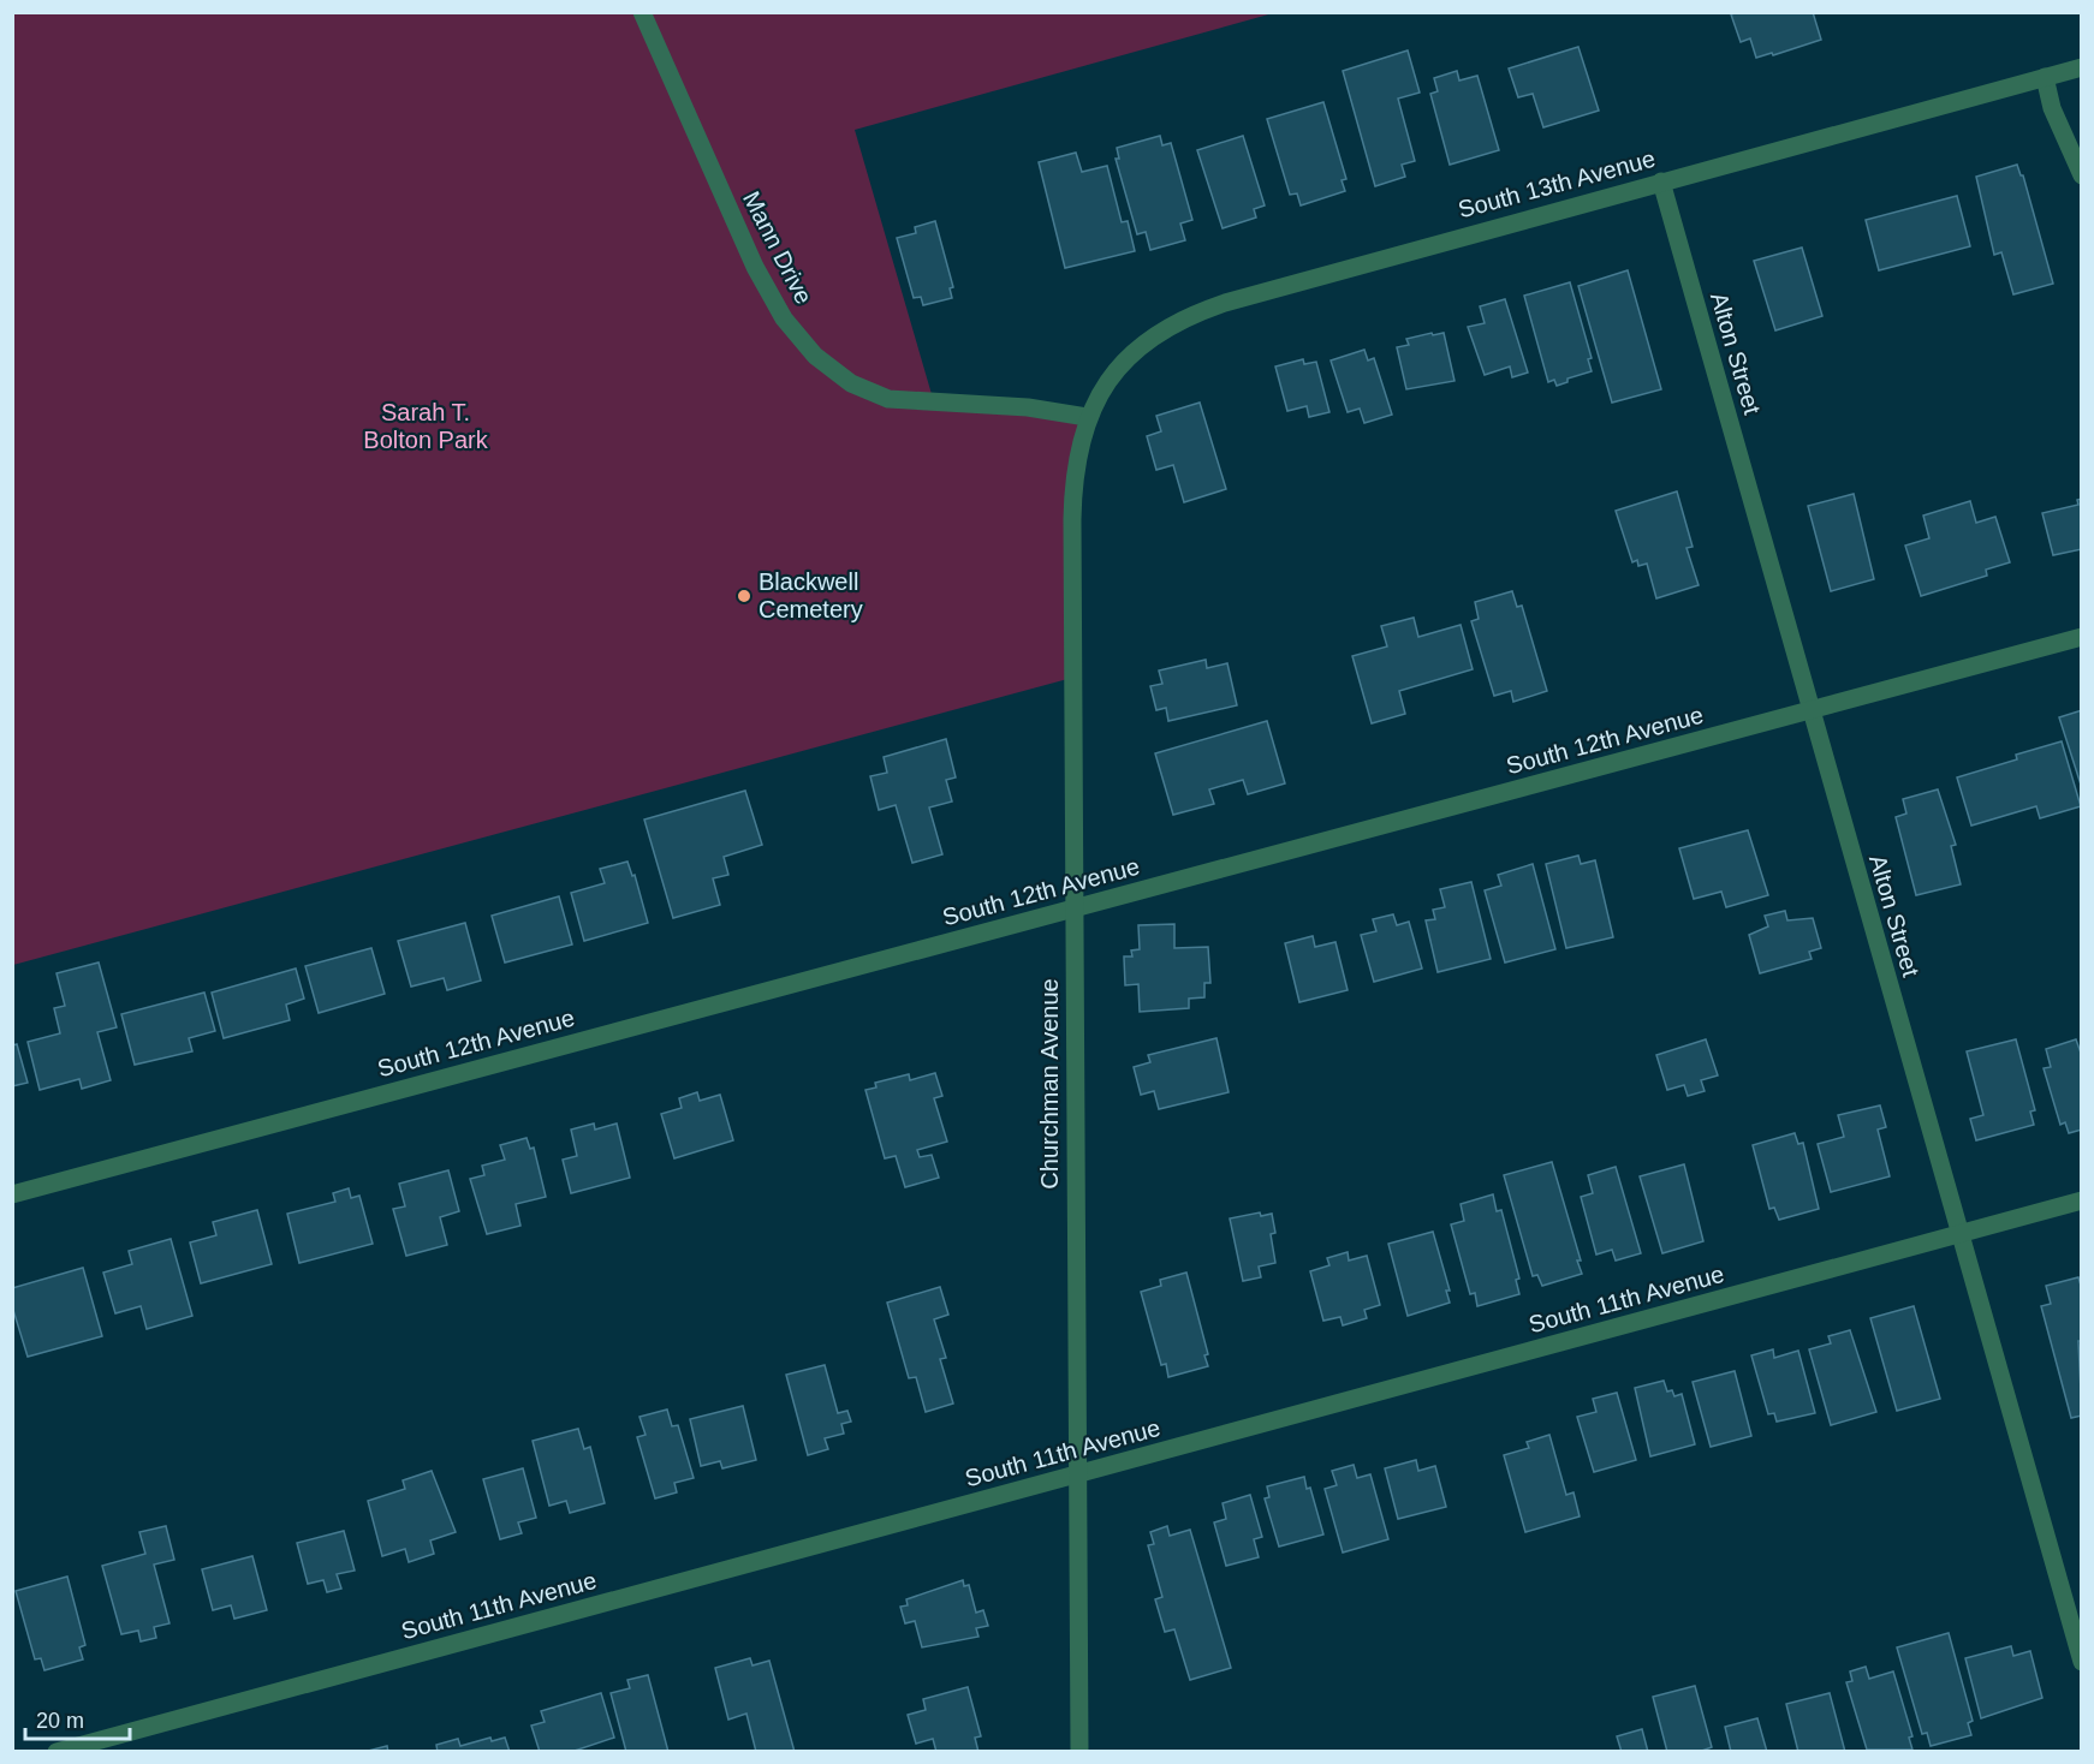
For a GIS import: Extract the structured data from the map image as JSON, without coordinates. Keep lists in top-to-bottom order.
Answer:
{
  "streets": {
    "street": [
      "South 13th Avenue",
      "Mann Drive",
      "Alton Street",
      "South 12th Avenue",
      "Churchman Avenue",
      "South 11th Avenue"
    ]
  },
  "crossings": [
    ["South 13th Avenue", "Mann Drive"],
    ["South 13th Avenue", "Alton Street"],
    ["South 13th Avenue", "Churchman Avenue"],
    ["Mann Drive", "Churchman Avenue"],
    ["Alton Street", "South 12th Avenue"],
    ["Alton Street", "South 11th Avenue"],
    ["South 12th Avenue", "Churchman Avenue"],
    ["Churchman Avenue", "South 11th Avenue"]
  ],
  "parks": ["Sarah T. Bolton Park"],
  "places": ["Blackwell Cemetery"],
  "scale_bar": "20 m"
}
